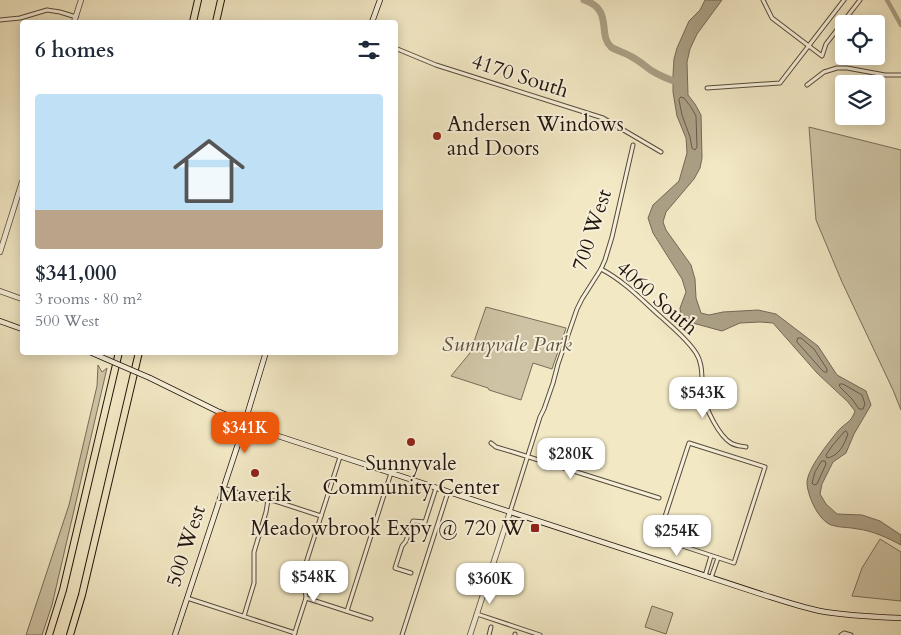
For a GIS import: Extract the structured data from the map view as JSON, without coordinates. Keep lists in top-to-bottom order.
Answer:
{
  "streets": {
    "main road": ["700 West", "500 West"],
    "street": ["4170 South", "4060 South"]
  },
  "crossings": [
    ["700 West", "4060 South"]
  ],
  "parks": ["Sunnyvale Park"],
  "places": {
    "other": ["Andersen Windows and Doors", "Sunnyvale Community Center", "Maverik"],
    "transit": ["Meadowbrook Expy @ 720 W"]
  },
  "page": {
    "heading": "6 homes",
    "list": [
      {
        "name": "$341,000",
        "note": "3 rooms · 80 m² · 500 West"
      }
    ],
    "price": [
      "$543K",
      "$341K",
      "$280K",
      "$254K",
      "$548K",
      "$360K"
    ]
  }
}
